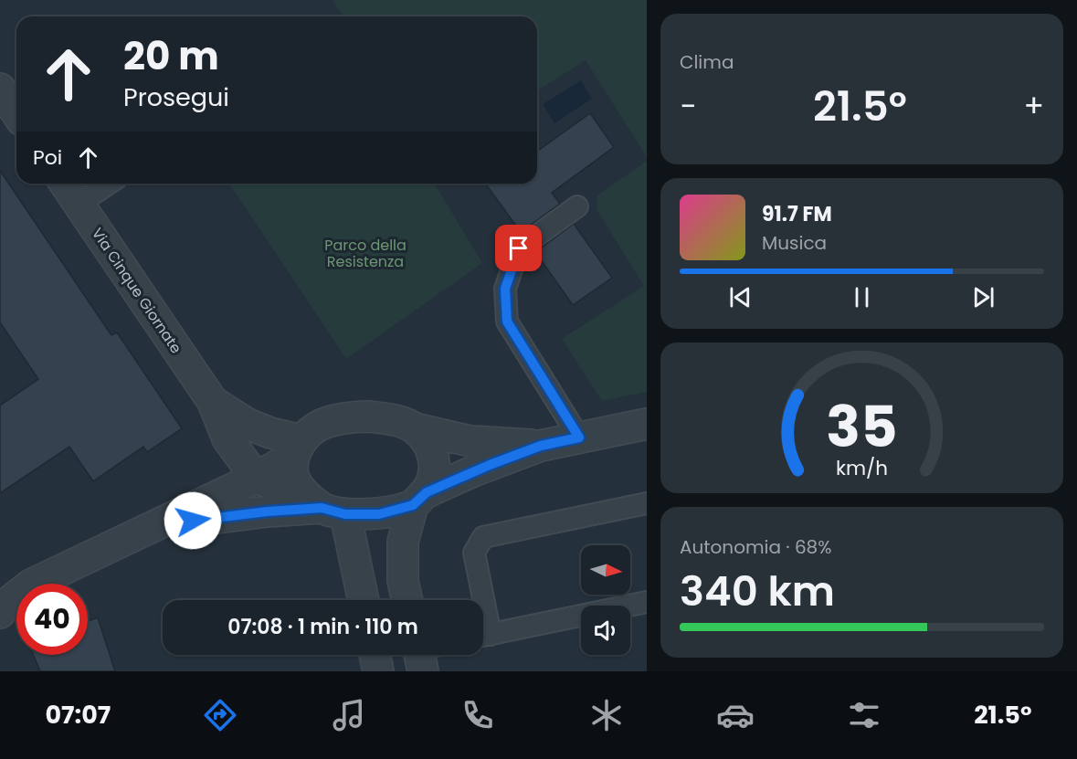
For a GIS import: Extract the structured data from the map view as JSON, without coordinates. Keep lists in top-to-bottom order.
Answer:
{
  "streets": {
    "street": ["Via Cinque Giornate"]
  },
  "parks": ["Parco della Resistenza"],
  "north": "right",
  "page": {
    "tile": [
      "Clima",
      ["Autonomia · 68%", "340 km"]
    ],
    "turn": ["20 m", "Prosegui"],
    "heat": ["−", "21.5°", "+"],
    "then": "Poi",
    "song": ["91.7 FM", "Musica"],
    "limit": "40",
    "trip": "07:08 · 1 min · 110 m",
    "tabs": ["07:07", "21.5°"],
    "gauge": ["35", "km/h"]
  }
}
